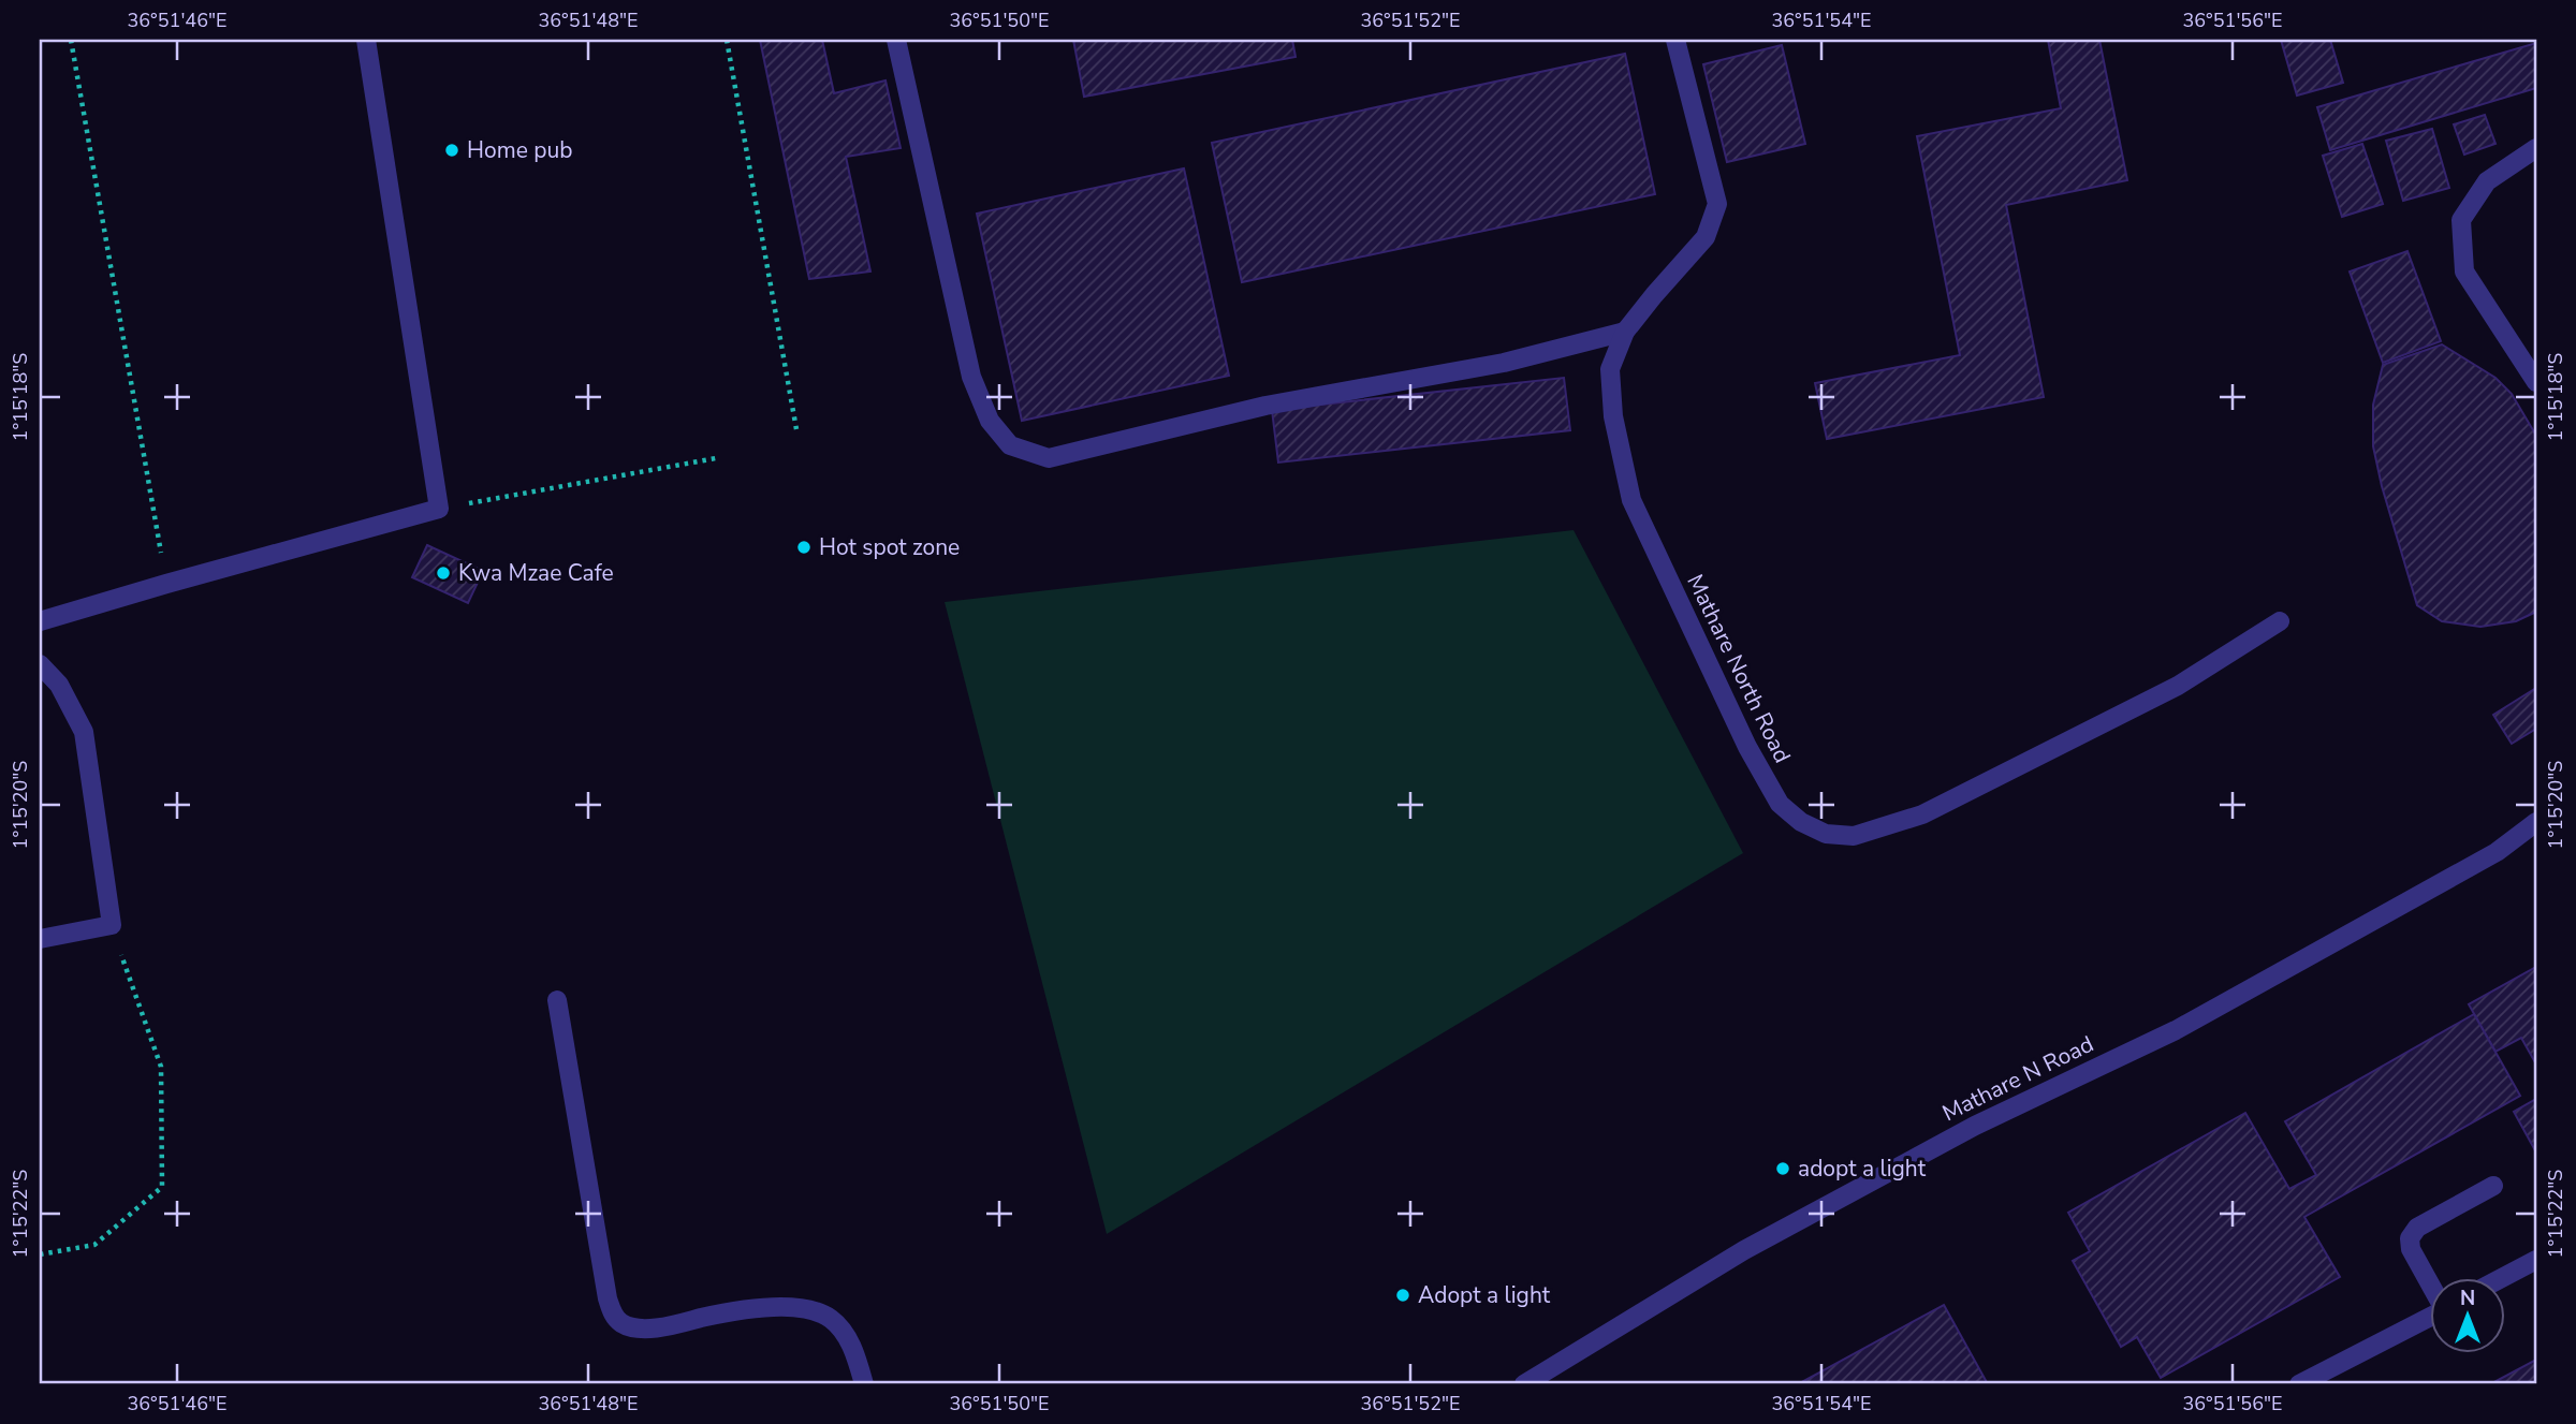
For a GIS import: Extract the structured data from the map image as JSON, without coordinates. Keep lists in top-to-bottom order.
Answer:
{
  "streets": {
    "street": ["Mathare North Road", "Mathare N Road"]
  },
  "places": [
    "Home pub",
    "Hot spot zone",
    "Kwa Mzae Cafe",
    "adopt a light",
    "Adopt a light"
  ],
  "north": "top",
  "coordinates": [
    "36°51'46\"E",
    "36°51'48\"E",
    "36°51'50\"E",
    "36°51'52\"E",
    "36°51'54\"E",
    "36°51'56\"E",
    "1°15'18\"S",
    "1°15'20\"S",
    "1°15'22\"S"
  ]
}
